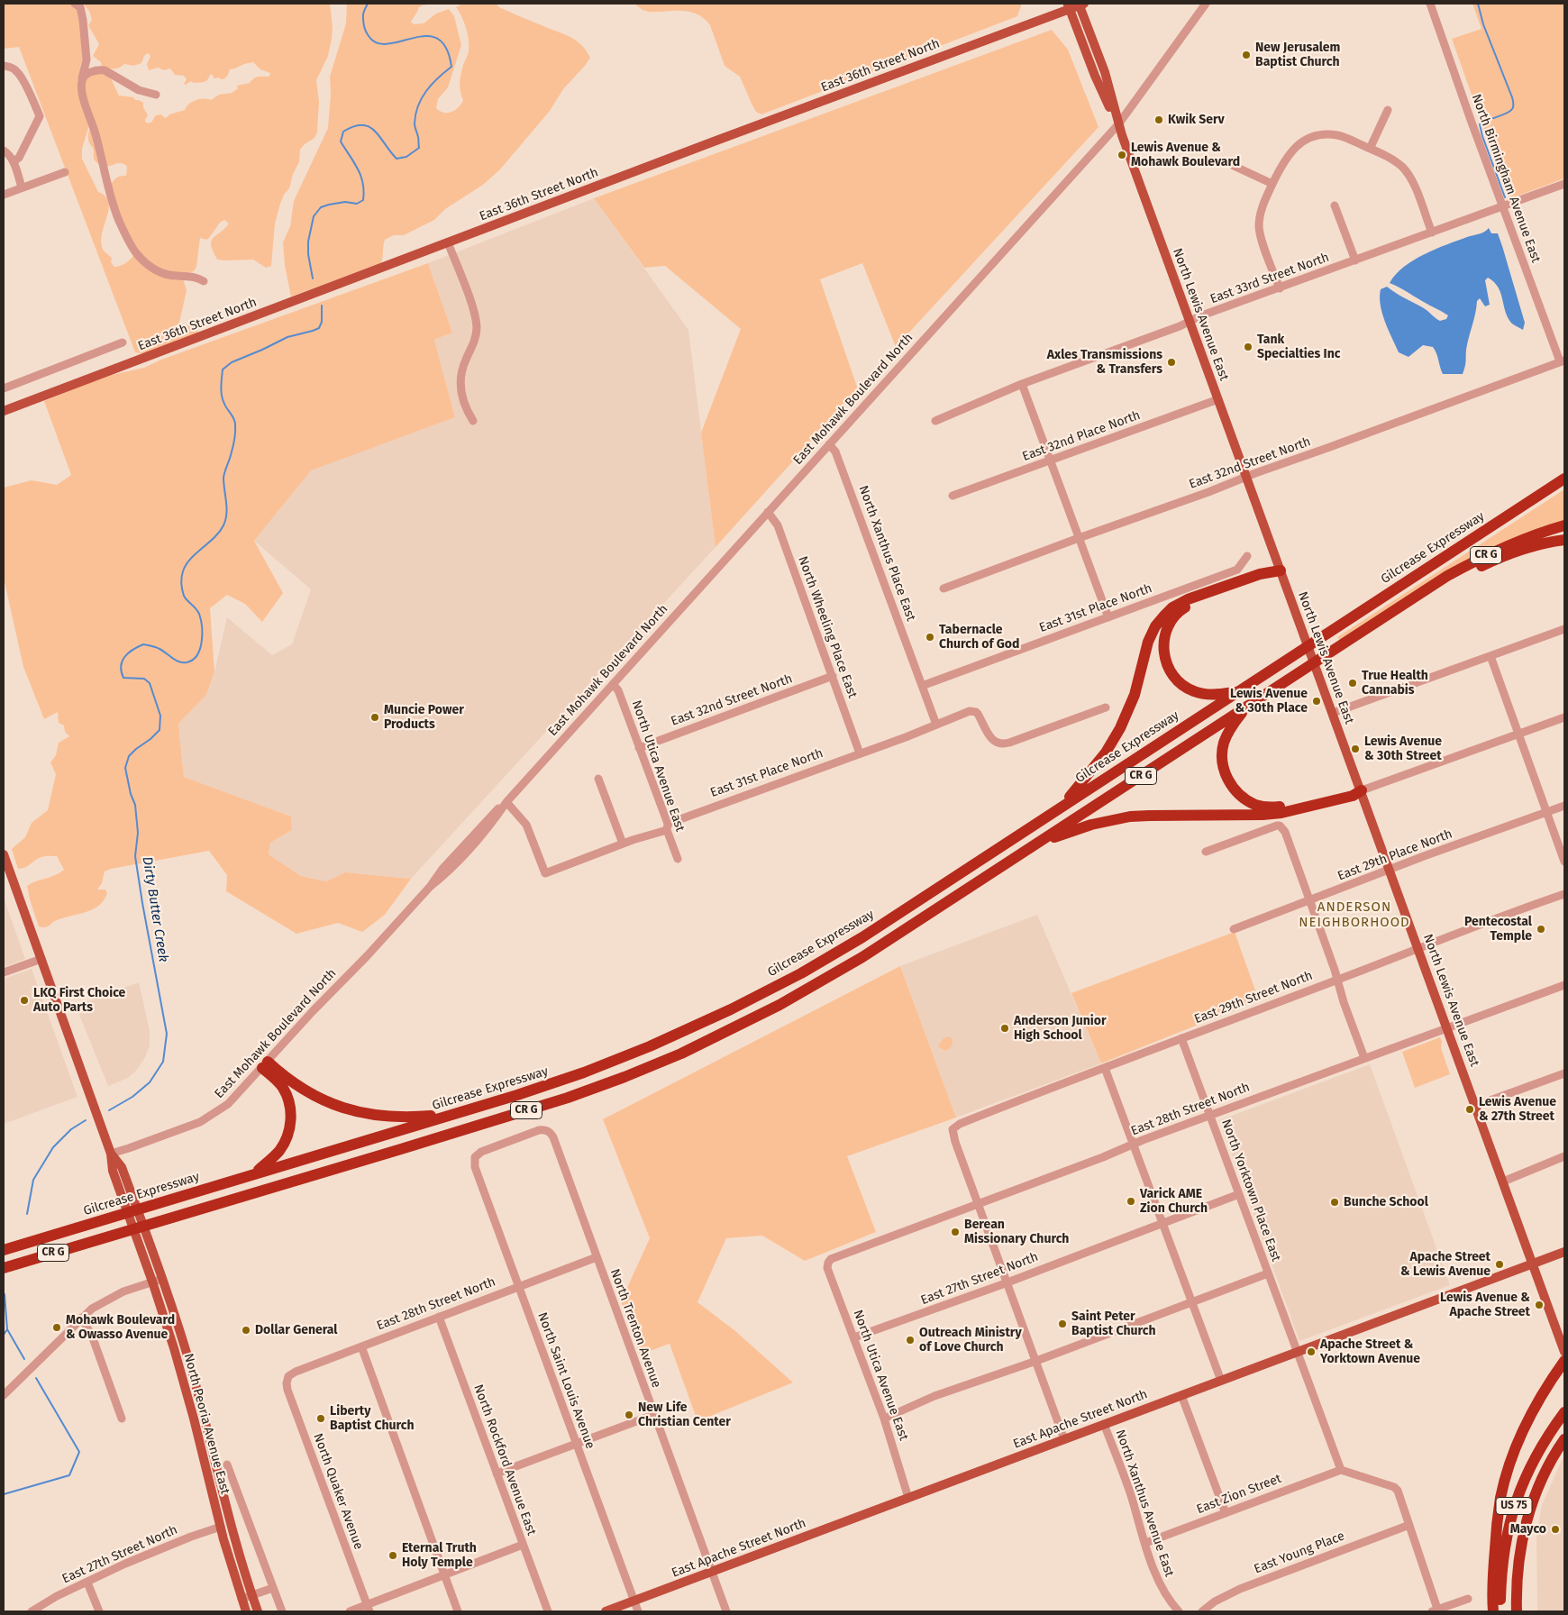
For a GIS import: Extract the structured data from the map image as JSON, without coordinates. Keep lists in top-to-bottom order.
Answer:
{
  "streets": {
    "highway": ["Gilcrease Expressway", "CR G", "US 75"],
    "main road": [
      "East 36th Street North",
      "North Lewis Avenue East",
      "East Apache Street North",
      "North Peoria Avenue East"
    ],
    "street": [
      "North Birmingham Avenue East",
      "East 33rd Street North",
      "East Mohawk Boulevard North",
      "East 32nd Place North",
      "East 32nd Street North",
      "North Xanthus Place East",
      "East 31st Place North",
      "North Wheeling Place East",
      "North Utica Avenue East",
      "East 29th Place North",
      "East 29th Street North",
      "East 28th Street North",
      "North Yorktown Place East",
      "East 27th Street North",
      "North Trenton Avenue",
      "North Saint Louis Avenue",
      "North Rockford Avenue East",
      "North Quaker Avenue",
      "East Zion Street",
      "North Xanthus Avenue East",
      "East Young Place"
    ]
  },
  "crossings": [
    ["East 36th Street North", "North Lewis Avenue East"],
    ["North Birmingham Avenue East", "East 33rd Street North"],
    ["North Birmingham Avenue East", "East 32nd Street North"],
    ["East 33rd Street North", "North Lewis Avenue East"],
    ["North Lewis Avenue East", "East Mohawk Boulevard North"],
    ["North Lewis Avenue East", "East 32nd Place North"],
    ["North Lewis Avenue East", "East 32nd Street North"],
    ["North Lewis Avenue East", "East 29th Place North"],
    ["North Lewis Avenue East", "East 29th Street North"],
    ["North Lewis Avenue East", "East 28th Street North"],
    ["North Lewis Avenue East", "East Apache Street North"],
    ["East Mohawk Boulevard North", "North Xanthus Place East"],
    ["East Mohawk Boulevard North", "East 31st Place North"],
    ["East Mohawk Boulevard North", "North Wheeling Place East"],
    ["East Mohawk Boulevard North", "North Utica Avenue East"],
    ["East Mohawk Boulevard North", "North Peoria Avenue East"],
    ["East 32nd Street North", "North Wheeling Place East"],
    ["East 32nd Street North", "North Utica Avenue East"],
    ["North Xanthus Place East", "East 31st Place North"],
    ["East 31st Place North", "North Wheeling Place East"],
    ["East 31st Place North", "North Utica Avenue East"],
    ["North Utica Avenue East", "East 28th Street North"],
    ["North Utica Avenue East", "East 27th Street North"],
    ["North Utica Avenue East", "East Apache Street North"],
    ["East 29th Street North", "East 28th Street North"],
    ["East 29th Street North", "North Yorktown Place East"],
    ["East 28th Street North", "North Yorktown Place East"],
    ["East 28th Street North", "North Trenton Avenue"],
    ["East 28th Street North", "North Saint Louis Avenue"],
    ["East 28th Street North", "North Rockford Avenue East"],
    ["East 28th Street North", "North Quaker Avenue"],
    ["North Yorktown Place East", "East 27th Street North"],
    ["North Yorktown Place East", "East Apache Street North"],
    ["North Yorktown Place East", "East Zion Street"],
    ["East 27th Street North", "North Peoria Avenue East"],
    ["North Trenton Avenue", "North Saint Louis Avenue"],
    ["North Trenton Avenue", "East Apache Street North"],
    ["North Saint Louis Avenue", "East Apache Street North"],
    ["East Apache Street North", "North Xanthus Avenue East"],
    ["East Zion Street", "North Xanthus Avenue East"]
  ],
  "districts": ["ANDERSON NEIGHBORHOOD"],
  "water": ["Dirty Butter Creek"],
  "places": [
    "New Jerusalem Baptist Church",
    "Kwik Serv",
    "Lewis Avenue & Mohawk Boulevard",
    "Tank Specialties Inc",
    "Axles Transmissions & Transfers",
    "Tabernacle Church of God",
    "True Health Cannabis",
    "Lewis Avenue & 30th Place",
    "Muncie Power Products",
    "Lewis Avenue & 30th Street",
    "Pentecostal Temple",
    "LKQ First Choice Auto Parts",
    "Anderson Junior High School",
    "Lewis Avenue & 27th Street",
    "Varick AME Zion Church",
    "Bunche School",
    "Berean Missionary Church",
    "Apache Street & Lewis Avenue",
    "Lewis Avenue & Apache Street",
    "Saint Peter Baptist Church",
    "Mohawk Boulevard & Owasso Avenue",
    "Dollar General",
    "Outreach Ministry of Love Church",
    "Apache Street & Yorktown Avenue",
    "New Life Christian Center",
    "Liberty Baptist Church",
    "Mayco",
    "Eternal Truth Holy Temple"
  ]
}
